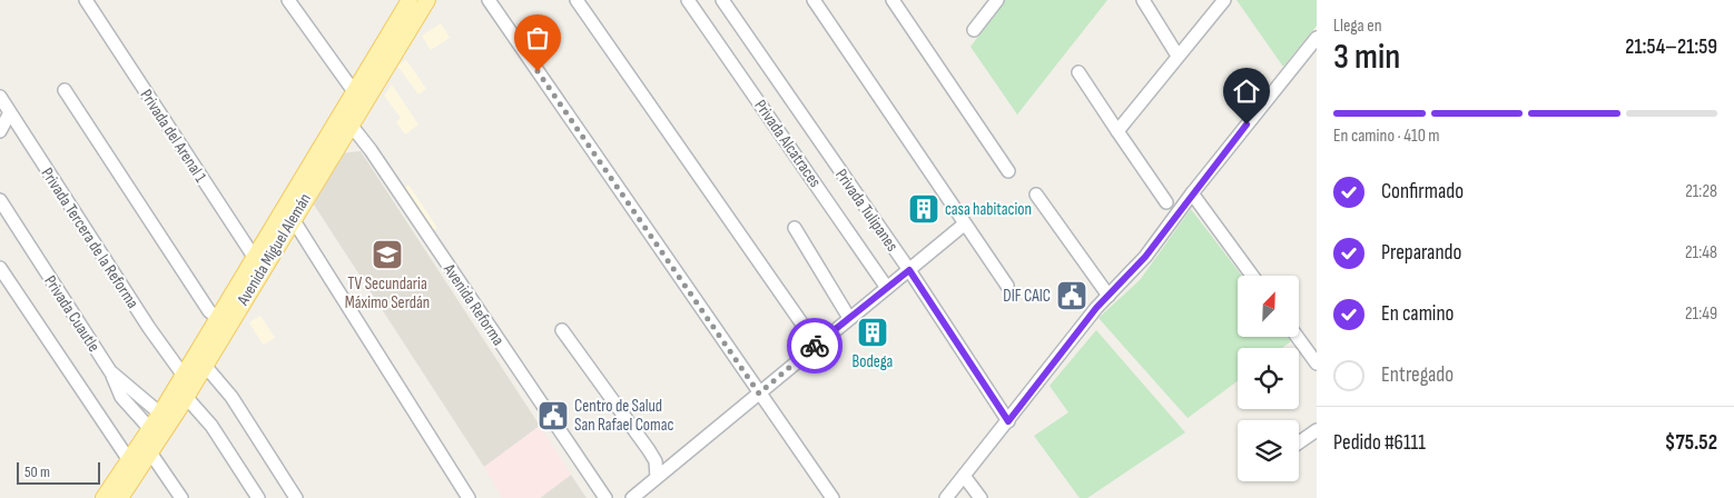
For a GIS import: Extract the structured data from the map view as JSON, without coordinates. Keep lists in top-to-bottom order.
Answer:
{
  "streets": {
    "main road": ["Avenida Miguel Alemán"],
    "street": [
      "Privada del Arenal 1",
      "Privada Alcatraces",
      "Privada Tulipanes",
      "Privada Tercera de la Reforma",
      "Avenida Reforma",
      "Privada Cuautle"
    ]
  },
  "crossings": [
    ["Privada del Arenal 1", "Avenida Miguel Alemán"],
    ["Privada Tercera de la Reforma", "Avenida Miguel Alemán"],
    ["Avenida Miguel Alemán", "Avenida Reforma"],
    ["Avenida Miguel Alemán", "Privada Cuautle"]
  ],
  "places": {
    "building": ["casa habitacion", "Bodega"],
    "school or university": ["TV Secundaria Máximo Serdán"],
    "public building": ["DIF CAIC", "Centro de Salud San Rafael Comac"]
  },
  "scale_bar": "50 m",
  "north": "top right",
  "page": {
    "heading": ["3 min", "Llega en", "21:54–21:59"],
    "panel": ["Pedido #6111", "$75.52"],
    "bar": "En camino · 410 m",
    "list": [
      ["Confirmado", "21:28"],
      ["Preparando", "21:48"],
      ["En camino", "21:49"],
      "Entregado"
    ],
    "scale": "50 m"
  }
}
